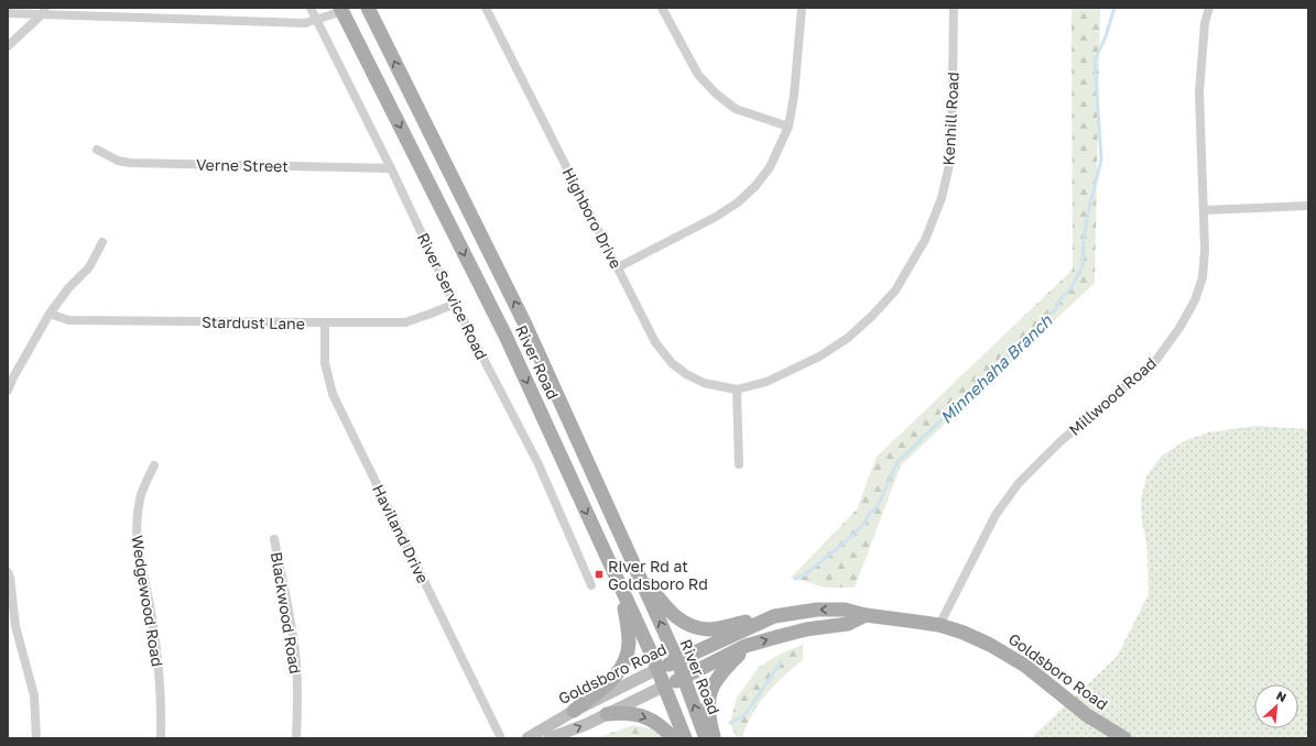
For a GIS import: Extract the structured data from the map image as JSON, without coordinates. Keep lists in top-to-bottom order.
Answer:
{
  "streets": {
    "main road": ["River Road", "Goldsboro Road"],
    "street": [
      "Kenhill Road",
      "Verne Street",
      "Highboro Drive",
      "River Service Road",
      "Stardust Lane",
      "Millwood Road",
      "Haviland Drive",
      "Wedgewood Road",
      "Blackwood Road"
    ]
  },
  "crossings": [
    ["Kenhill Road", "Highboro Drive"],
    ["Verne Street", "River Service Road"],
    ["River Service Road", "Stardust Lane"],
    ["Stardust Lane", "Haviland Drive"],
    ["River Road", "Goldsboro Road"],
    ["Millwood Road", "Goldsboro Road"]
  ],
  "water": ["Minnehaha Branch"],
  "places": {
    "transit": ["River Rd at Goldsboro Rd"]
  },
  "north": "top right"
}
